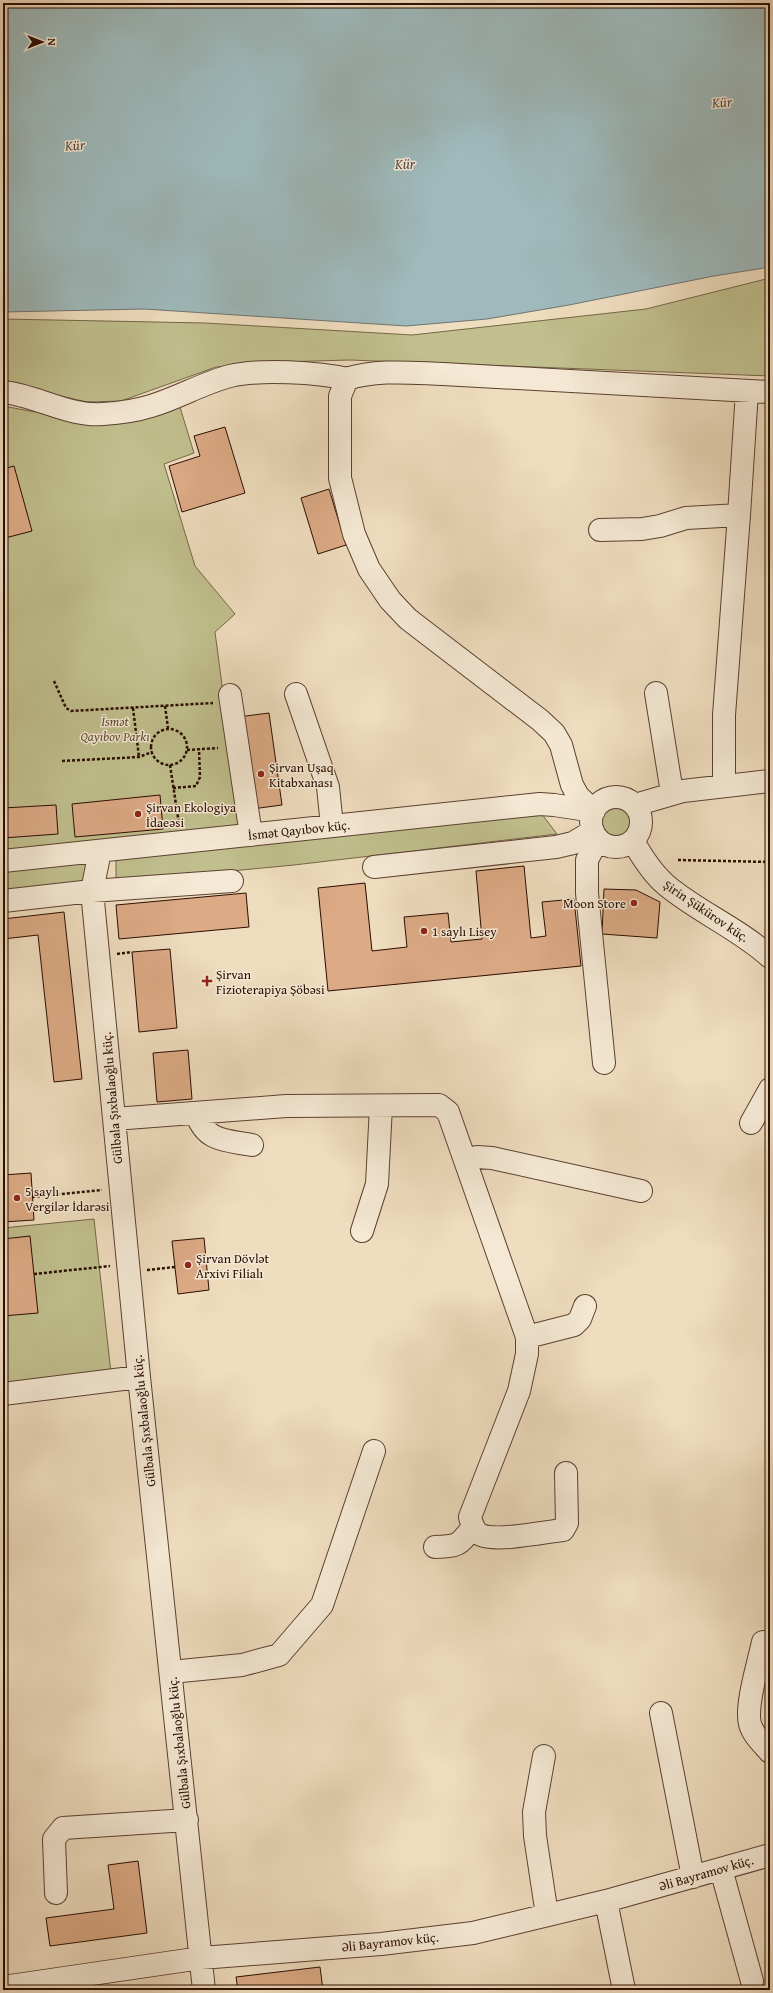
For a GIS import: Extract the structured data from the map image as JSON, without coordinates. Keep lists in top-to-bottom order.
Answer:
{
  "streets": {
    "street": [
      "İsmət Qayıbov küç.",
      "Şirin Şükürov küç.",
      "Gülbala Şıxbalaoğlu küç.",
      "Əli Bayramov küç."
    ]
  },
  "crossings": [
    ["İsmət Qayıbov küç.", "Şirin Şükürov küç."],
    ["İsmət Qayıbov küç.", "Gülbala Şıxbalaoğlu küç."],
    ["Gülbala Şıxbalaoğlu küç.", "Əli Bayramov küç."]
  ],
  "water": ["Kür"],
  "parks": ["İsmət Qayıbov Parkı"],
  "places": {
    "other": [
      "Şirvan Uşaq Kitabxanası",
      "Şirvan Ekologiya İdaeəsi",
      "Moon Store",
      "1 saylı Lisey",
      "5 saylı Vergilər İdarəsi",
      "Şirvan Dövlət Arxivi Filialı"
    ],
    "health": ["Şirvan Fizioterapiya Şöbəsi"]
  },
  "north": "right"
}
